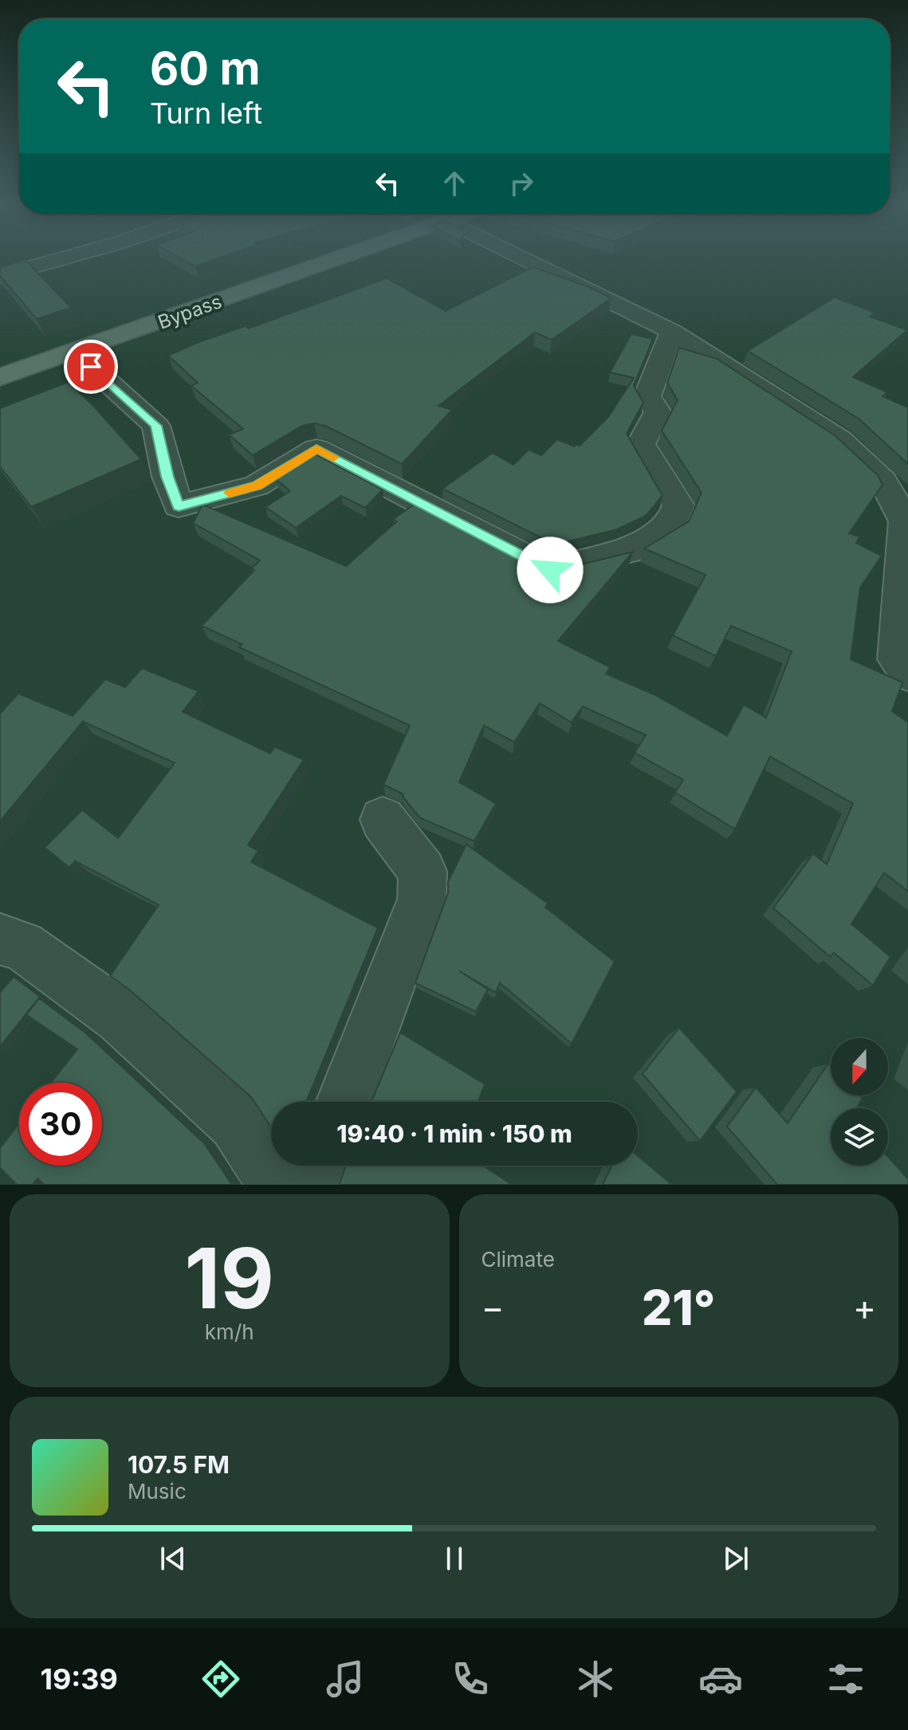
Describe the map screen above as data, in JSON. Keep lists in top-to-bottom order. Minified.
{"streets":{"main road":["Bypass"]},"north":"bottom","page":{"turn":["60 m","Turn left"],"limit":"30","trip":"19:40 · 1 min · 150 m","tile":[["19","km/h"],"Climate"],"heat":["−","21°","+"],"song":["107.5 FM","Music"],"tabs":"19:39"}}
